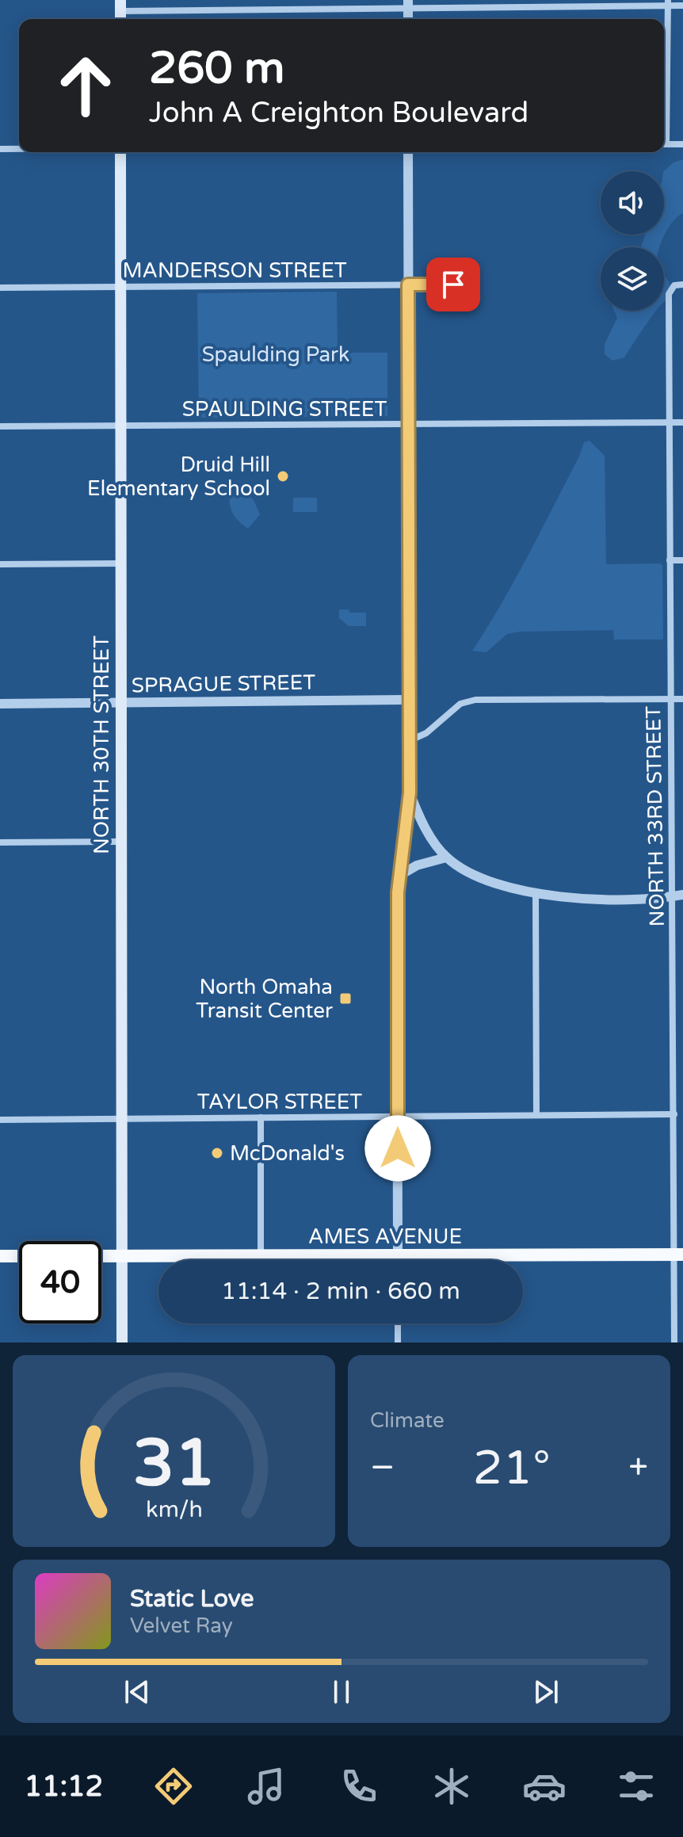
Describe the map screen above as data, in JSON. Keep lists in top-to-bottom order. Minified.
{"streets":{"main road":["NORTH 30TH STREET","AMES AVENUE"],"street":["MANDERSON STREET","SPAULDING STREET","SPRAGUE STREET","NORTH 33RD STREET","TAYLOR STREET"]},"crossings":[["MANDERSON STREET","NORTH 30TH STREET"],["SPAULDING STREET","NORTH 30TH STREET"],["SPAULDING STREET","NORTH 33RD STREET"],["SPRAGUE STREET","NORTH 30TH STREET"],["NORTH 30TH STREET","TAYLOR STREET"],["NORTH 30TH STREET","AMES AVENUE"],["NORTH 33RD STREET","TAYLOR STREET"],["NORTH 33RD STREET","AMES AVENUE"]],"parks":["Spaulding Park"],"places":{"other":["Druid Hill Elementary School","McDonald's"],"transit":["North Omaha Transit Center"]},"page":{"turn":["260 m","John A Creighton Boulevard"],"limit":"40","trip":"11:14 · 2 min · 660 m","tile":"Climate","heat":["−","21°","+"],"song":["Static Love","Velvet Ray"],"tabs":"11:12","gauge":["31","km/h"]}}
